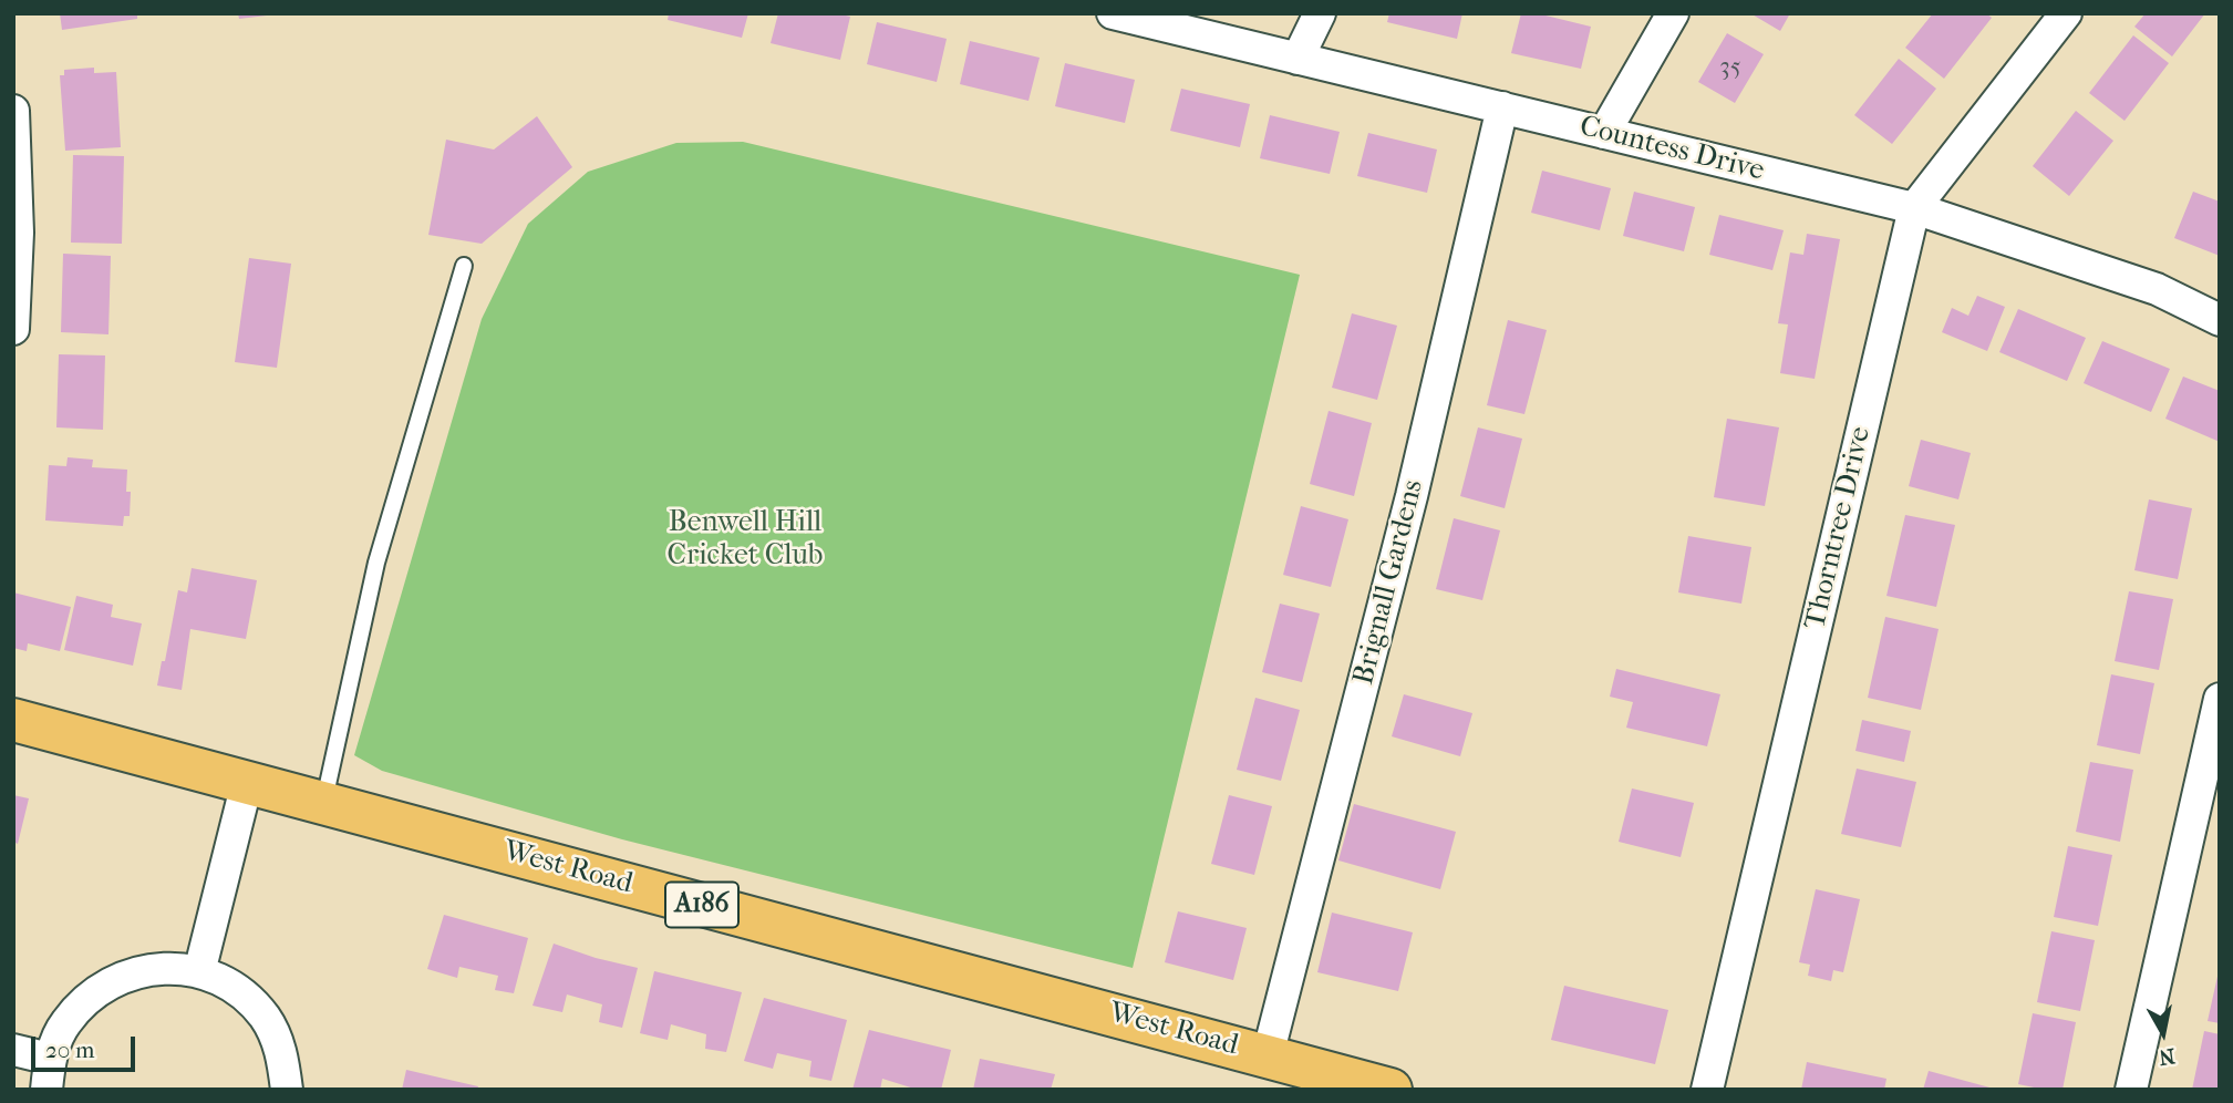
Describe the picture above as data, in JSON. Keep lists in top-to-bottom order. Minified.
{"streets":{"main road":["West Road","A186"],"street":["Countess Drive","Thorntree Drive","Brignall Gardens"]},"crossings":[["Countess Drive","Thorntree Drive"],["Countess Drive","Brignall Gardens"],["Brignall Gardens","West Road"]],"parks":["Benwell Hill Cricket Club"],"house_numbers":["35"],"scale_bar":"20 m","north":"bottom"}
